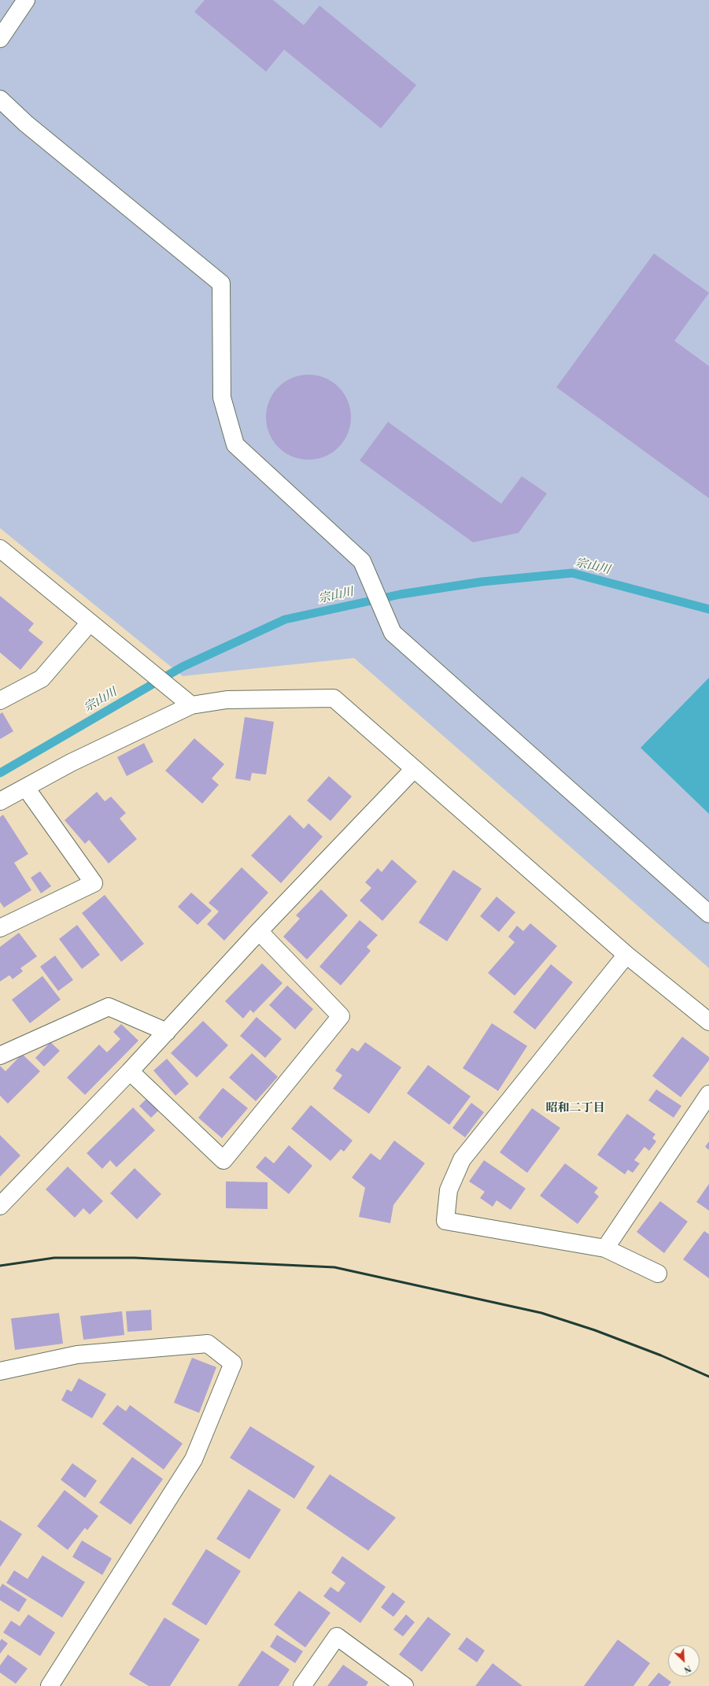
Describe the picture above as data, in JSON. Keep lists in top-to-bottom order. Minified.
{"districts":["昭和二丁目"],"water":["宗山川"],"north":"bottom right"}
